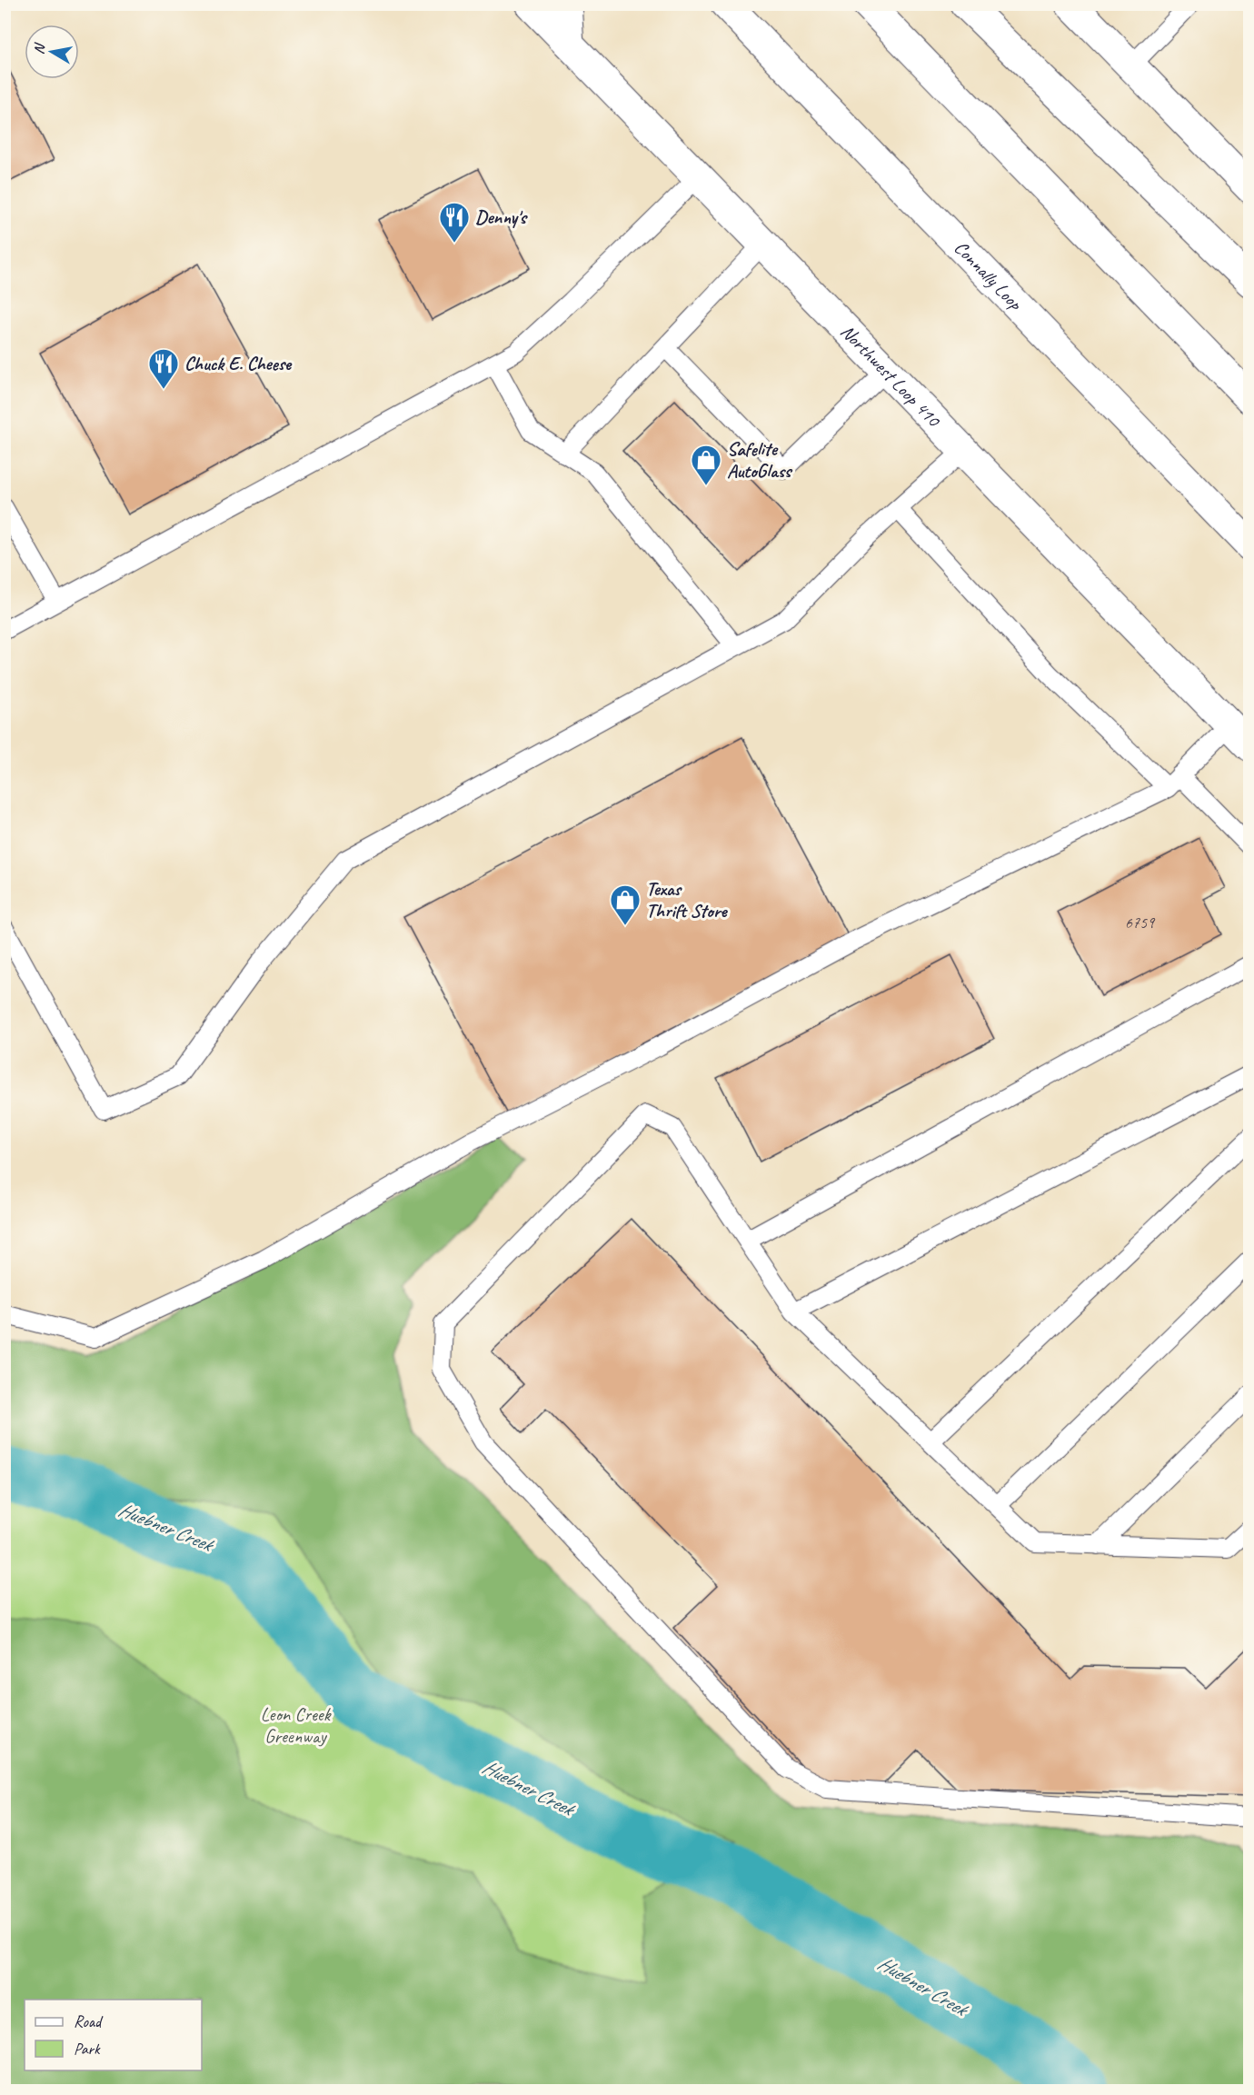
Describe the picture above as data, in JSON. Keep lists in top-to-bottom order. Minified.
{"streets":{"main road":["Connally Loop","Northwest Loop 410"]},"water":["Huebner Creek"],"parks":["Leon Creek Greenway"],"places":{"restaurant":["Denny's","Chuck E. Cheese"],"shop":["Safelite AutoGlass","Texas Thrift Store"]},"house_numbers":["6759"],"legend":["Road","Park"],"north":"left"}
